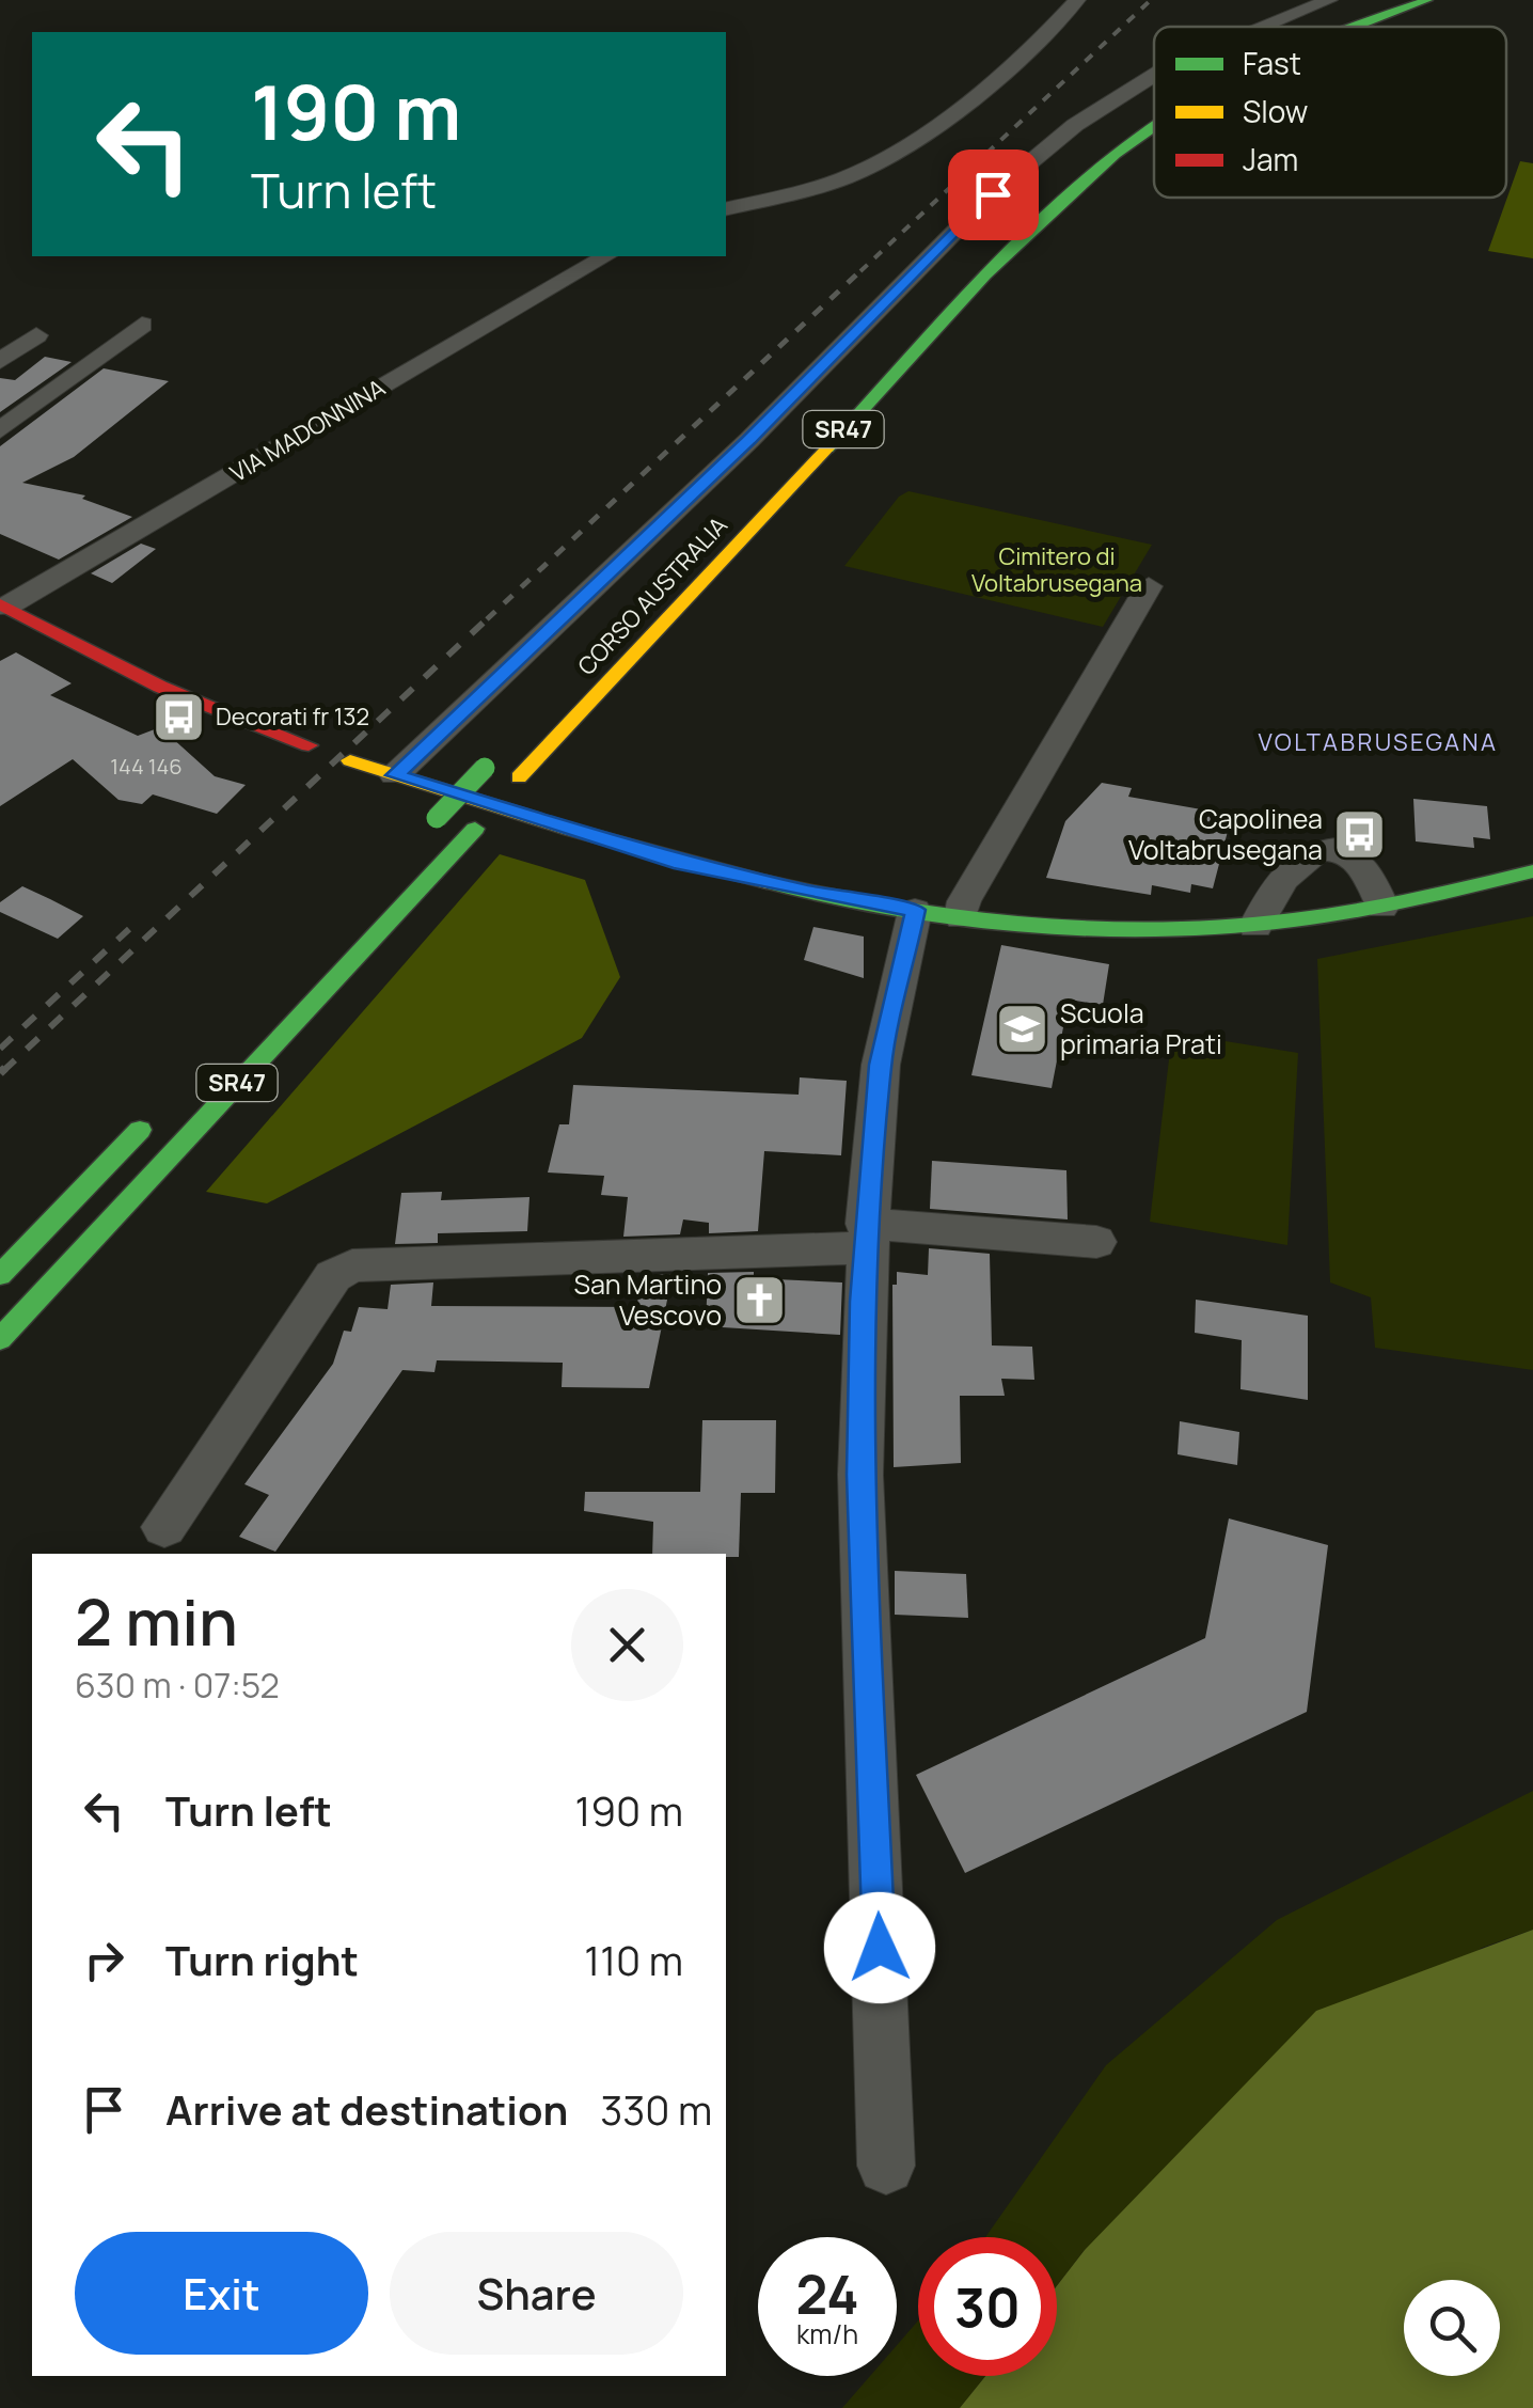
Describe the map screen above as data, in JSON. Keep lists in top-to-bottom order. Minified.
{"streets":{"main road":["SR47","CORSO AUSTRALIA"],"street":["VIA MADONNINA"]},"districts":["VOLTABRUSEGANA"],"parks":["Cimitero di Voltabrusegana"],"places":{"bus stop":["Decorati fr 132","Capolinea Voltabrusegana"],"school or university":["Scuola primaria Prati"],"church":["San Martino Vescovo"]},"house_numbers":["144 146"],"legend":["Fast","Slow","Jam"],"page":{"turn":["190 m","Turn left"],"heading":["2 min","630 m · 07:52"],"list":[{"name":"Turn left","value":"190 m"},{"name":"Turn right","value":"110 m"},{"name":"Arrive at destination","value":"330 m"}],"buttons":["Exit","Share"],"speed":"24 km/h","limit":"30"}}
